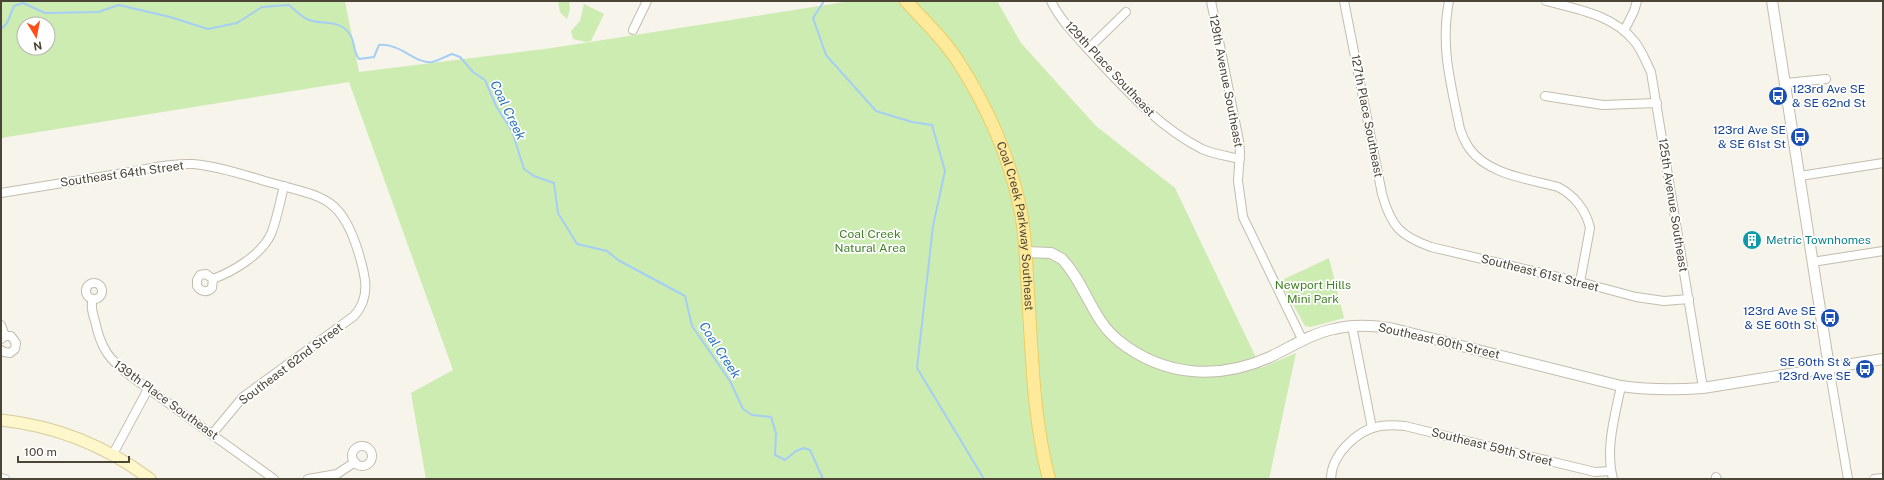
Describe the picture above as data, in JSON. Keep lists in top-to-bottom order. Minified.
{"streets":{"main road":["Coal Creek Parkway Southeast"],"street":["129th Place Southeast","129th Avenue Southeast","127th Place Southeast","Southeast 64th Street","125th Avenue Southeast","Southeast 61st Street","Southeast 60th Street","Southeast 62nd Street","139th Place Southeast","Southeast 59th Street"]},"crossings":[["129th Place Southeast","129th Avenue Southeast"],["129th Avenue Southeast","Southeast 60th Street"],["127th Place Southeast","Southeast 61st Street"],["Southeast 64th Street","Southeast 62nd Street"],["125th Avenue Southeast","Southeast 61st Street"],["125th Avenue Southeast","Southeast 60th Street"],["Coal Creek Parkway Southeast","Southeast 60th Street"],["Southeast 62nd Street","139th Place Southeast"]],"water":["Coal Creek"],"parks":["Coal Creek Natural Area","Newport Hills Mini Park"],"places":{"bus stop":["123rd Ave SE & SE 62nd St","123rd Ave SE & SE 61st St","123rd Ave SE & SE 60th St","SE 60th St & 123rd Ave SE"],"building":["Metric Townhomes"]},"scale_bar":"100 m","north":"bottom"}
